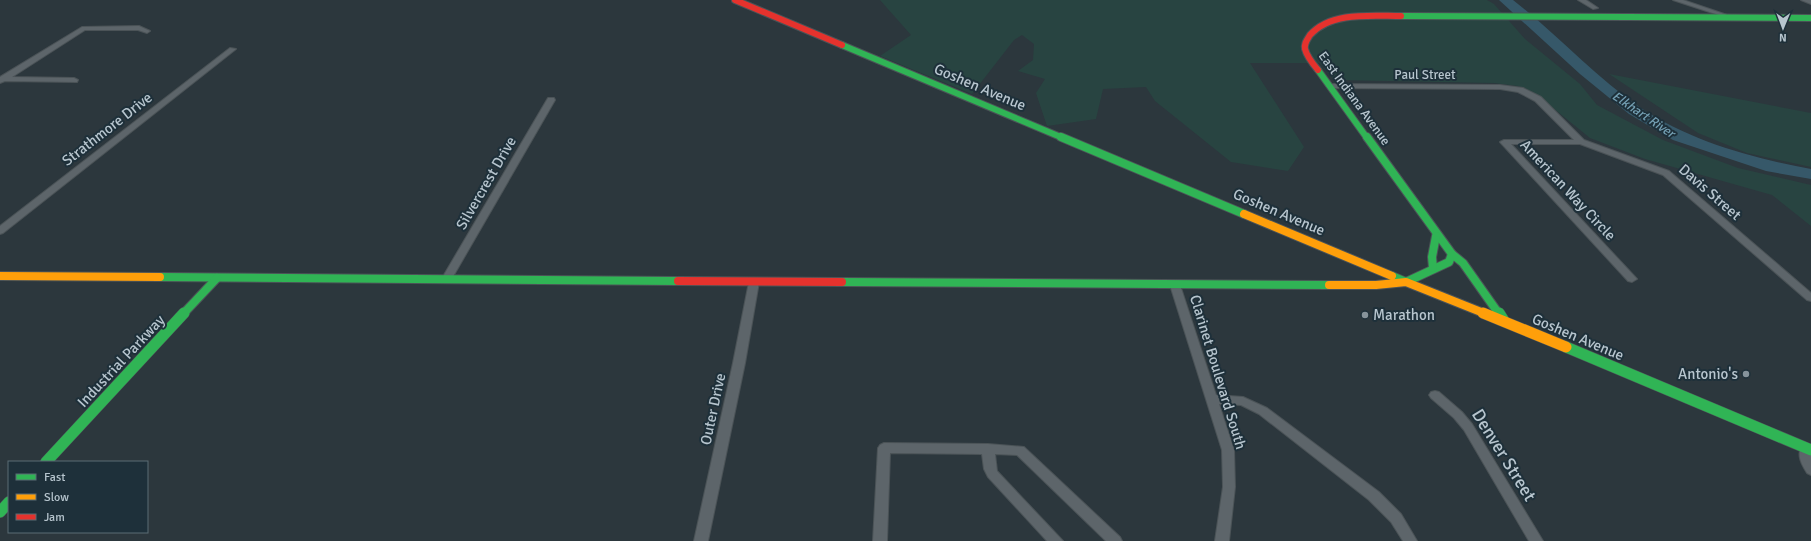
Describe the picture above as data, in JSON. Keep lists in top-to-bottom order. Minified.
{"streets":{"street":["Paul Street","Goshen Avenue","East Indiana Avenue","Strathmore Drive","Silvercrest Drive","American Way Circle","Davis Street","Industrial Parkway","Clarinet Boulevard South","Outer Drive","Denver Street"]},"crossings":[["Paul Street","East Indiana Avenue"],["Paul Street","Davis Street"],["Goshen Avenue","East Indiana Avenue"],["American Way Circle","Davis Street"]],"water":["Elkhart River"],"places":["Marathon","Antonio's"],"legend":["Fast","Slow","Jam"],"north":"bottom"}
